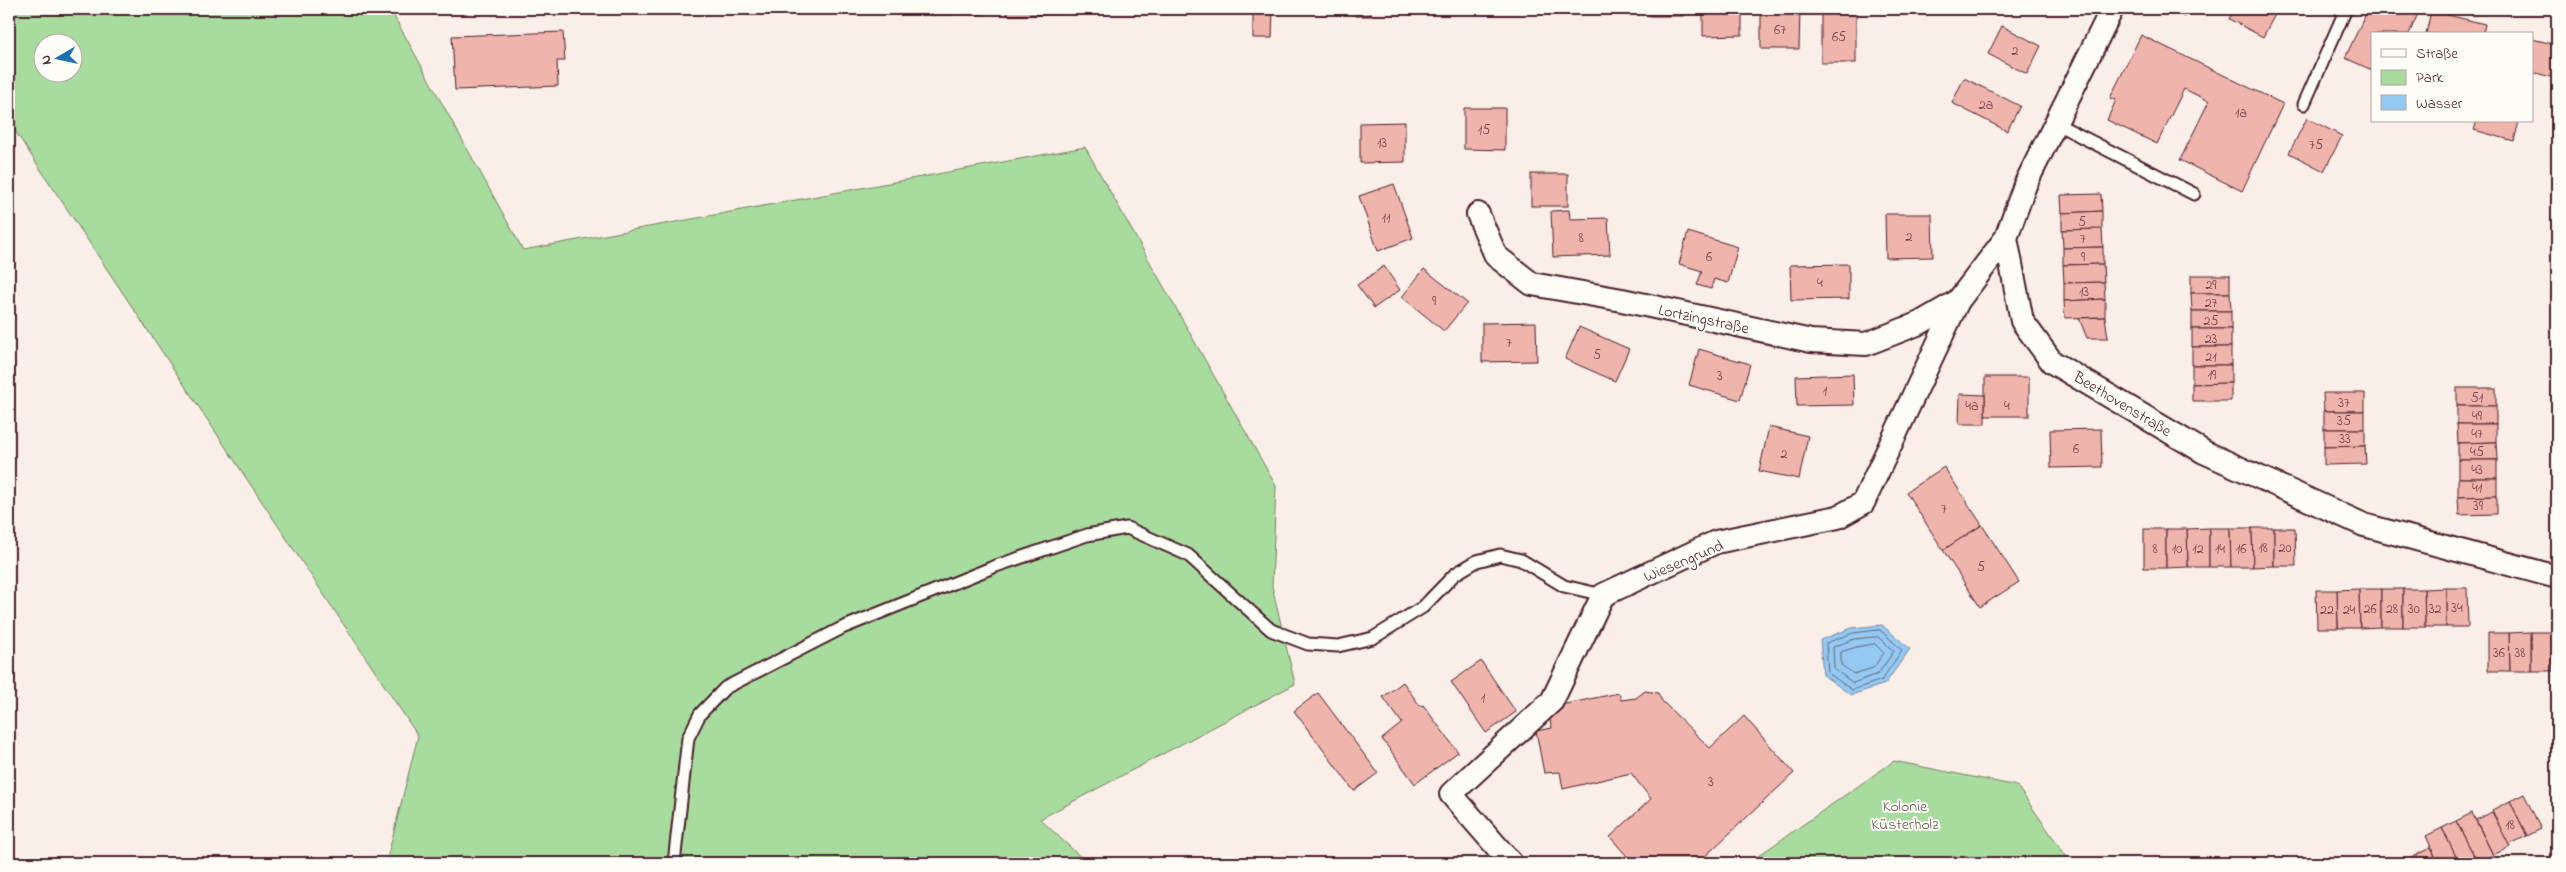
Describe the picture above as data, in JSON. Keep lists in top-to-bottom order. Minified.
{"streets":{"street":["Lortzingstraße","Beethovenstraße","Wiesengrund"]},"crossings":[["Lortzingstraße","Wiesengrund"],["Beethovenstraße","Wiesengrund"]],"parks":["Kolonie Küsterholz"],"house_numbers":["67","65","2","2a","1a","15","13","75","11","5","2","8","7","6","9","4","29","13","9","27","25","23","7","5","21","19","3","1","51","37","4a","4","49","35","47","33","6","45","2","43","41","39","7","18","20","8","10","12","14","16","5","34","26","28","30","32","22","24","36","38","1","3","18"],"legend":["Straße","Park","Wasser"],"north":"left"}
